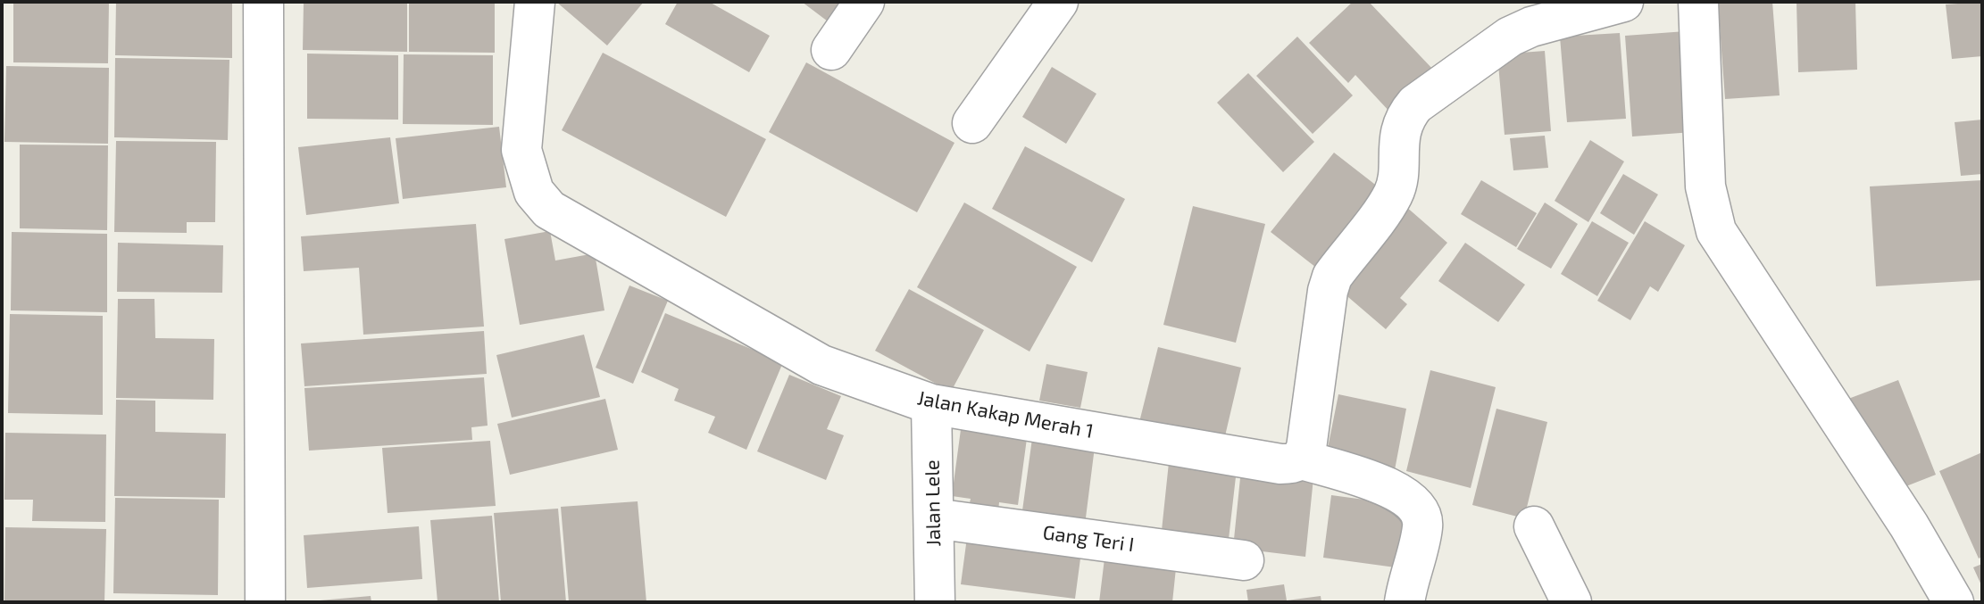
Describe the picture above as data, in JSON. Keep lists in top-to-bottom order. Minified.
{"streets":{"street":["Jalan Kakap Merah 1","Jalan Lele","Gang Teri I"]},"crossings":[["Jalan Kakap Merah 1","Jalan Lele"],["Jalan Lele","Gang Teri I"]]}
